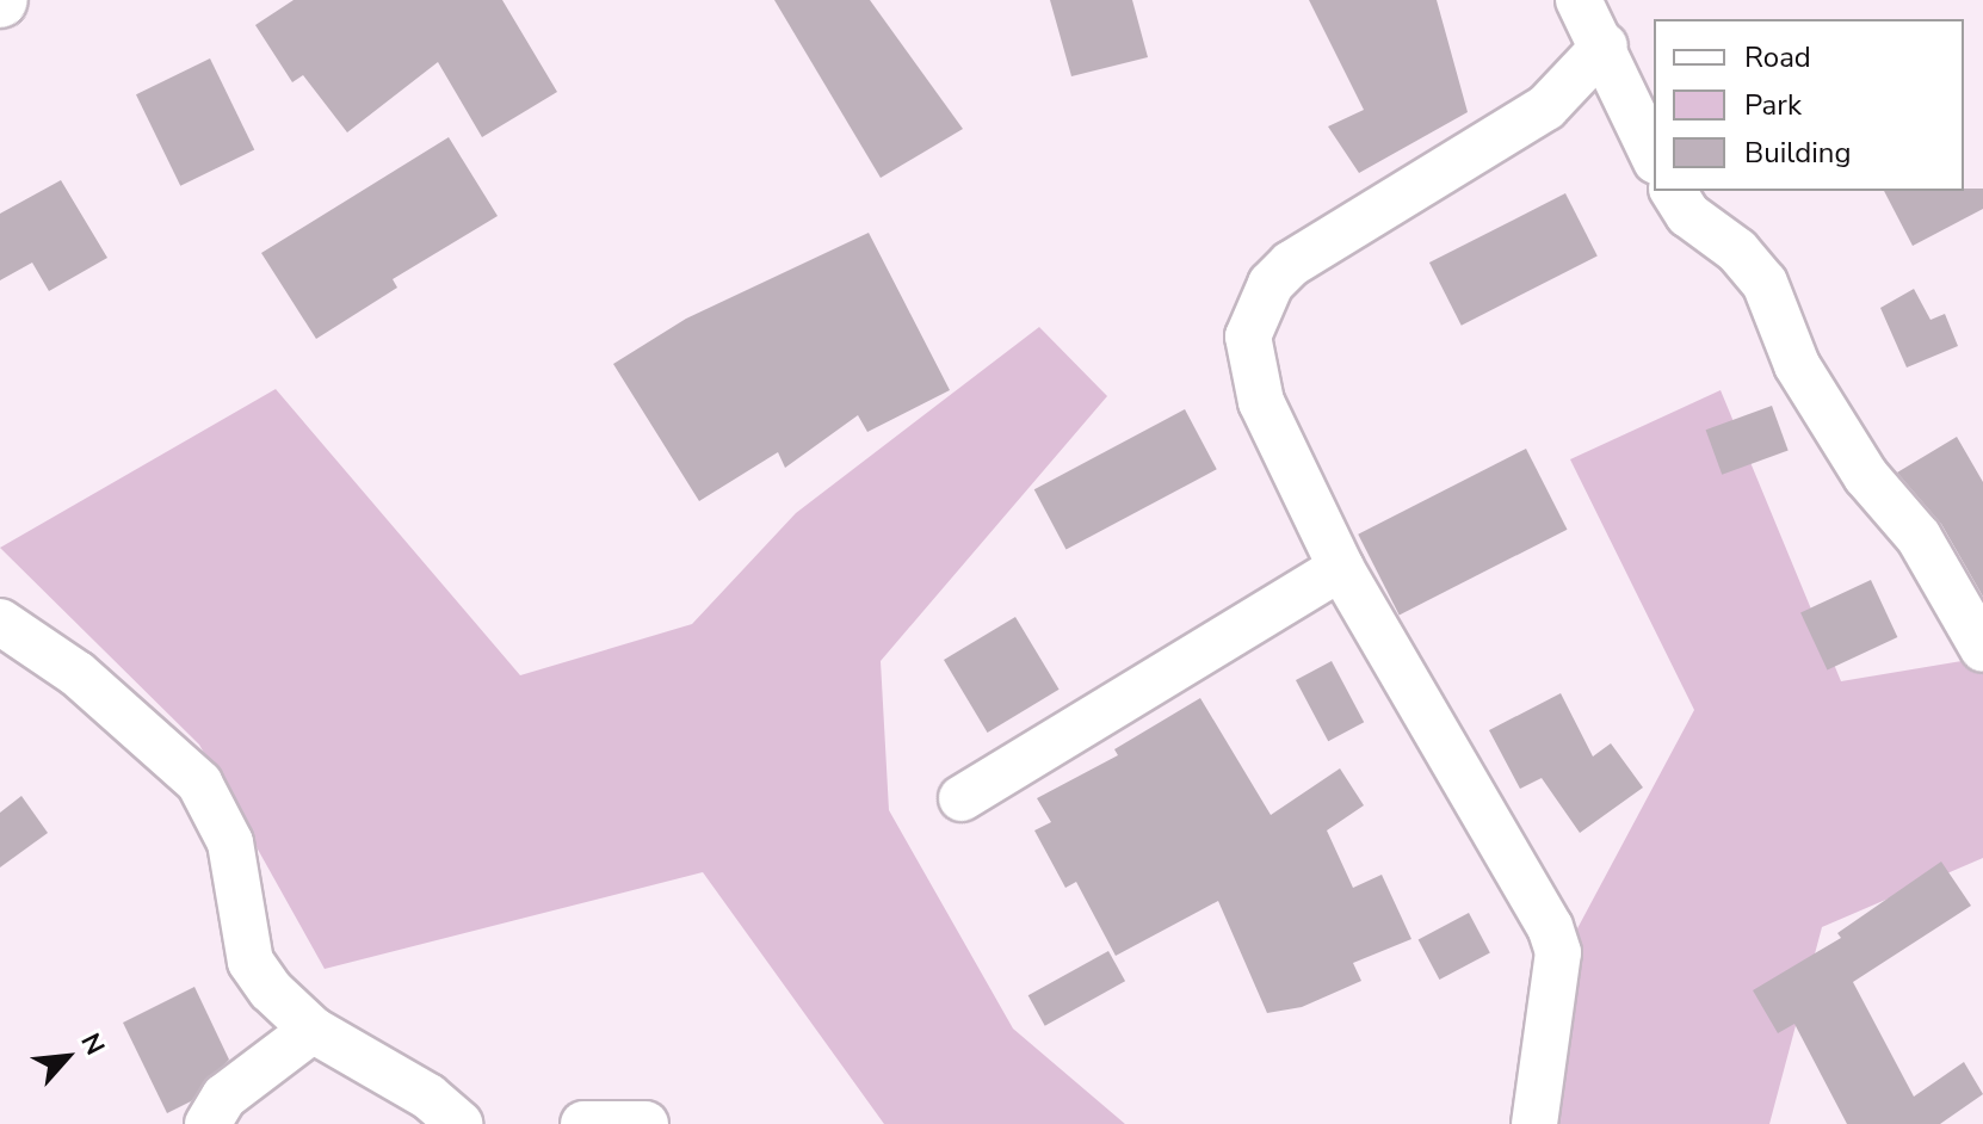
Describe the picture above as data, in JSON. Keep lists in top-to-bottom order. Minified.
{"legend":["Road","Park","Building"],"north":"top right"}
